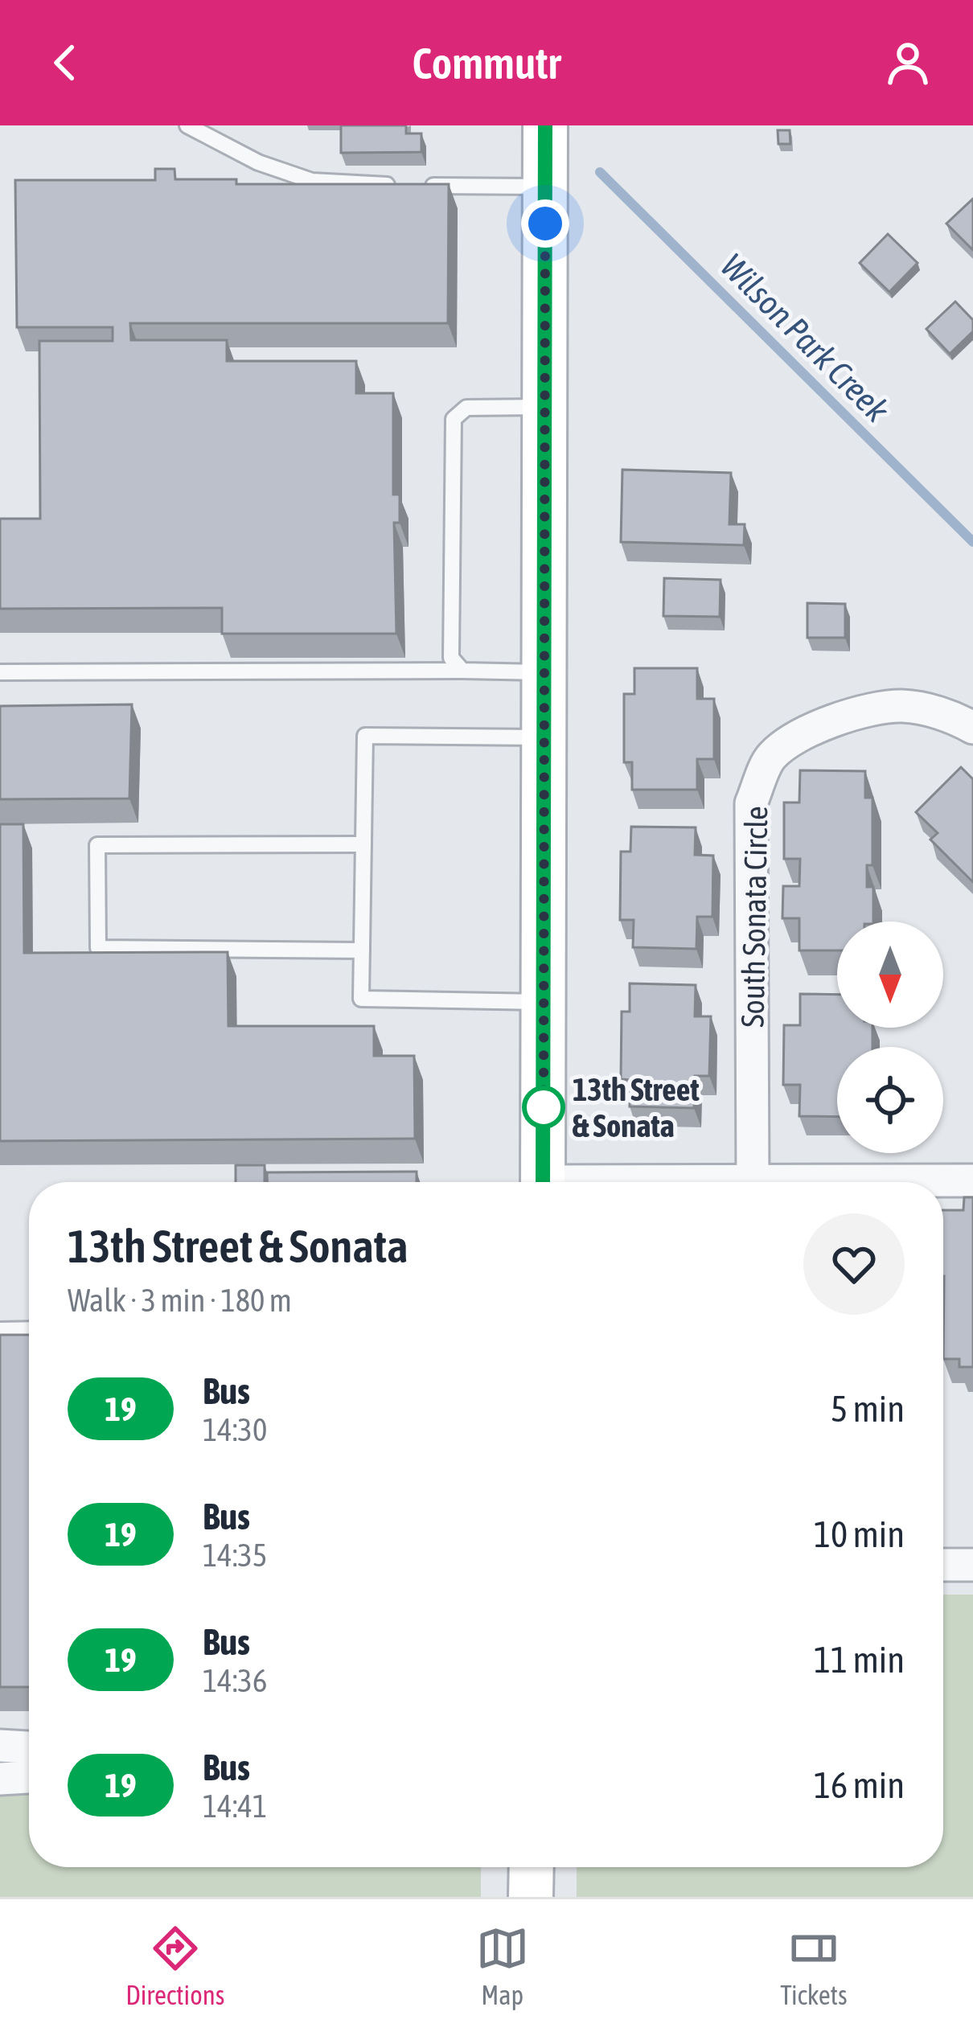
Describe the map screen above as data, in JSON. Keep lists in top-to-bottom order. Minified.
{"streets":{"street":["South Sonata Circle"]},"water":["Wilson Park Creek"],"places":["13th Street & Sonata"],"lines":["bus line 19"],"north":"bottom","page":{"header":"Commutr","heading":["13th Street & Sonata","Walk · 3 min · 180 m"],"list":[{"mark":"19","name":"Bus","note":"14:30","value":"5 min"},{"mark":"19","name":"Bus","note":"14:35","value":"10 min"},{"mark":"19","name":"Bus","note":"14:36","value":"11 min"},{"mark":"19","name":"Bus","note":"14:41","value":"16 min"}],"tabs":["Directions","Map","Tickets"]}}
